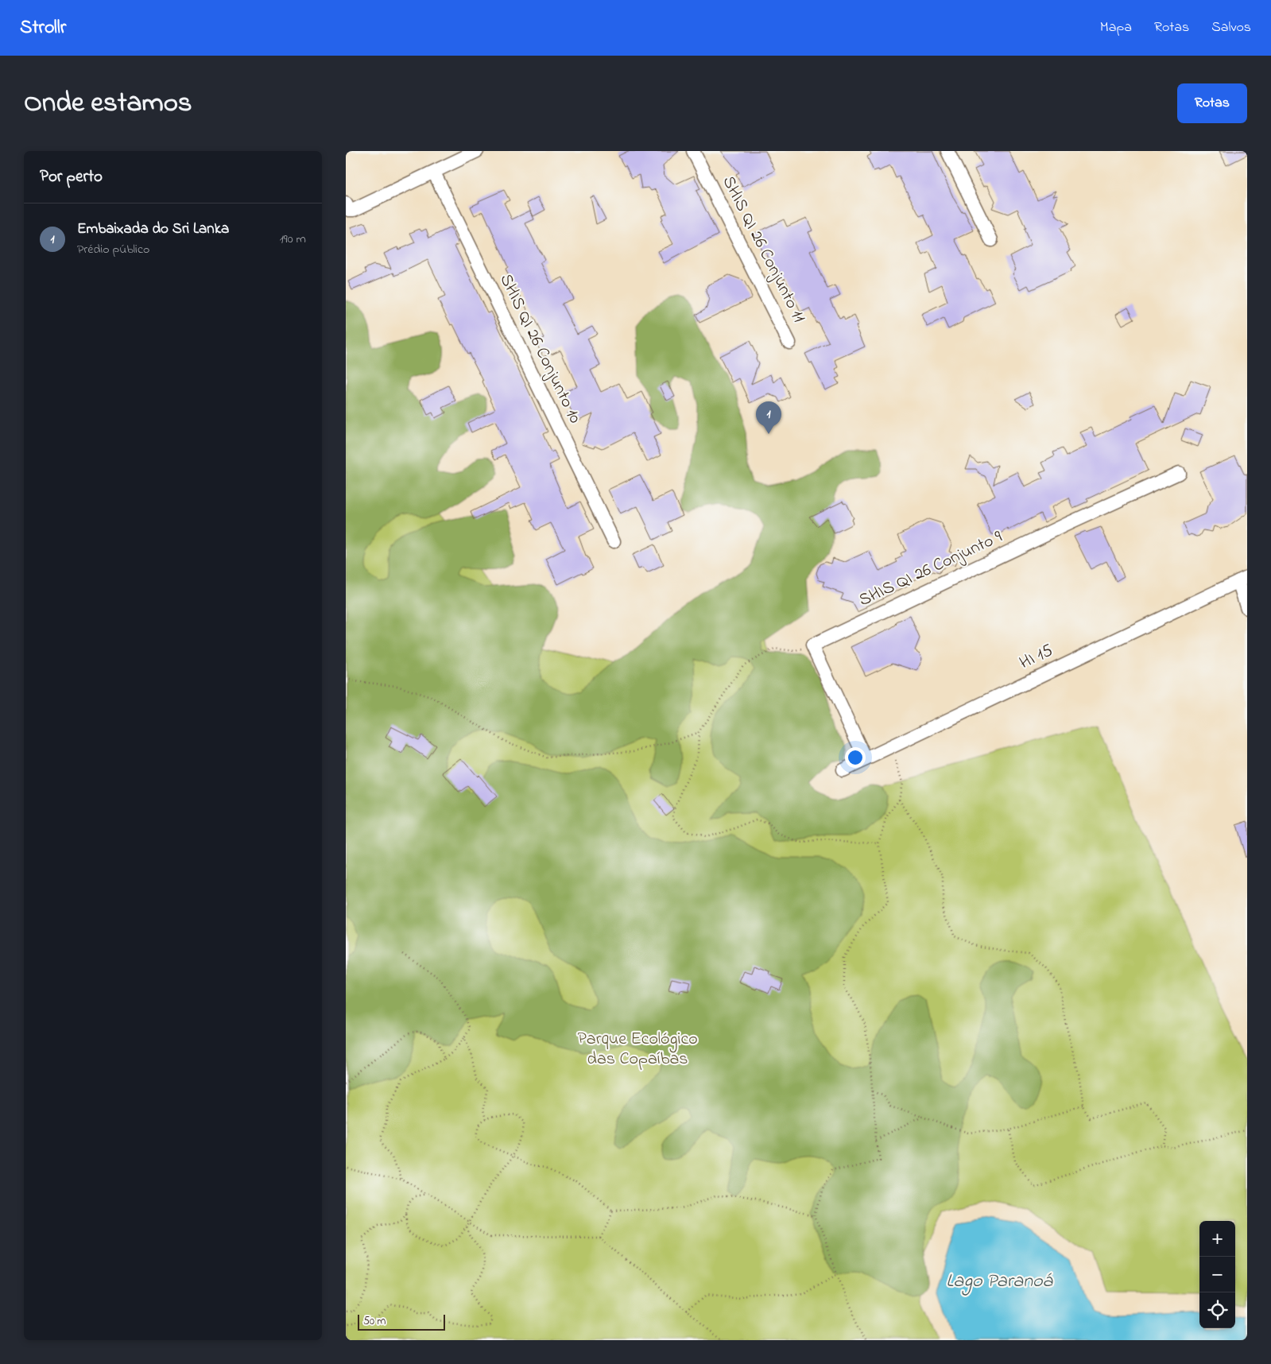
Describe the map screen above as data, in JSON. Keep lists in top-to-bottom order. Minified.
{"streets":{"street":["SHIS QI 26 Conjunto 11","SHIS QI 26 Conjunto 10","SHIS QI 26 Conjunto 9","HI 15"]},"water":["Lago Paranoá"],"parks":["Parque Ecológico das Copaíbas"],"scale_bar":"50 m","page":{"header":"Strollr","nav":["Mapa","Rotas","Salvos"],"title":"Onde estamos","buttons":"Rotas","heading":"Por perto","list":[{"mark":"1","name":"Embaixada do Sri Lanka","note":"Prédio público","value":"190 m"}],"pins":"1","map_buttons":["+","−"],"scale":"50 m"}}
